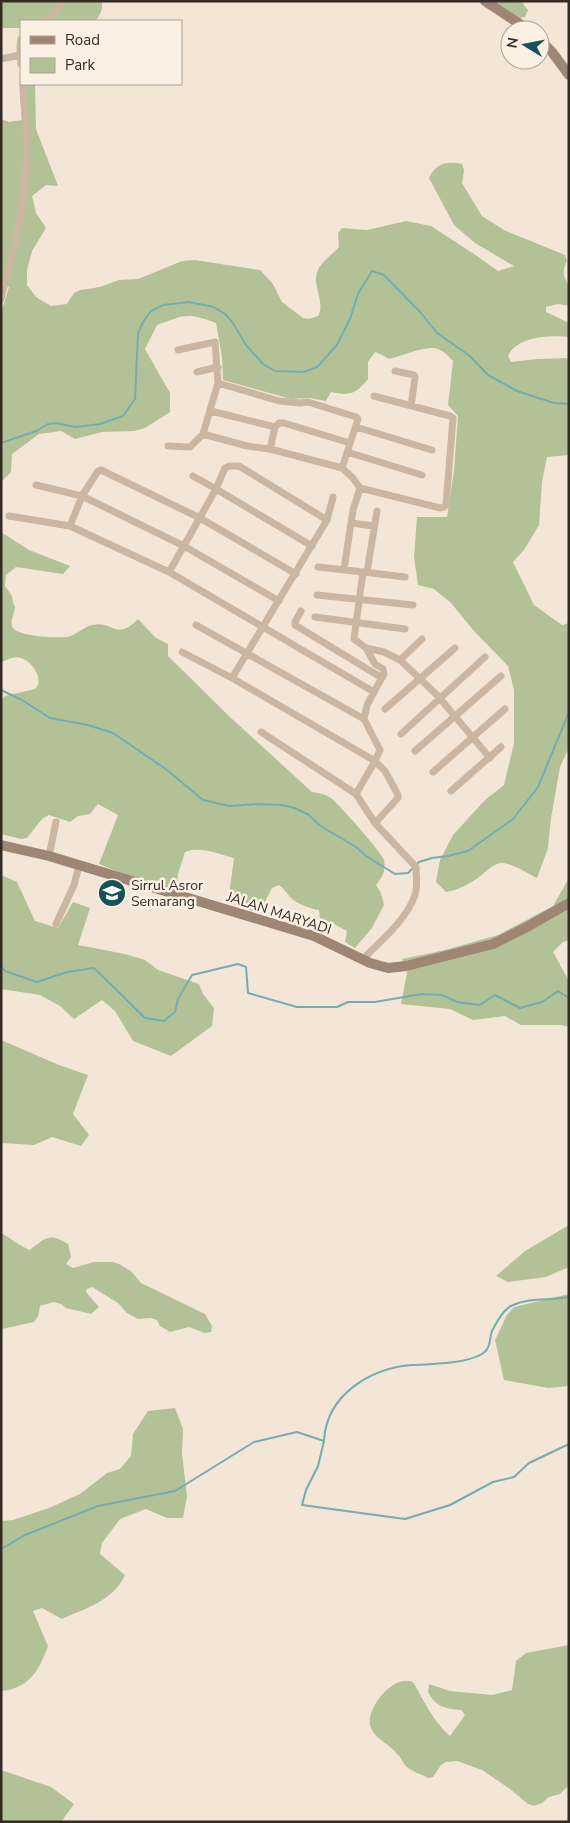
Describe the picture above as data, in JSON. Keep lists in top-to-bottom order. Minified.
{"streets":{"street":["JALAN MARYADI"]},"places":{"school or university":["Sirrul Asror Semarang"]},"legend":["Road","Park"],"north":"left"}
